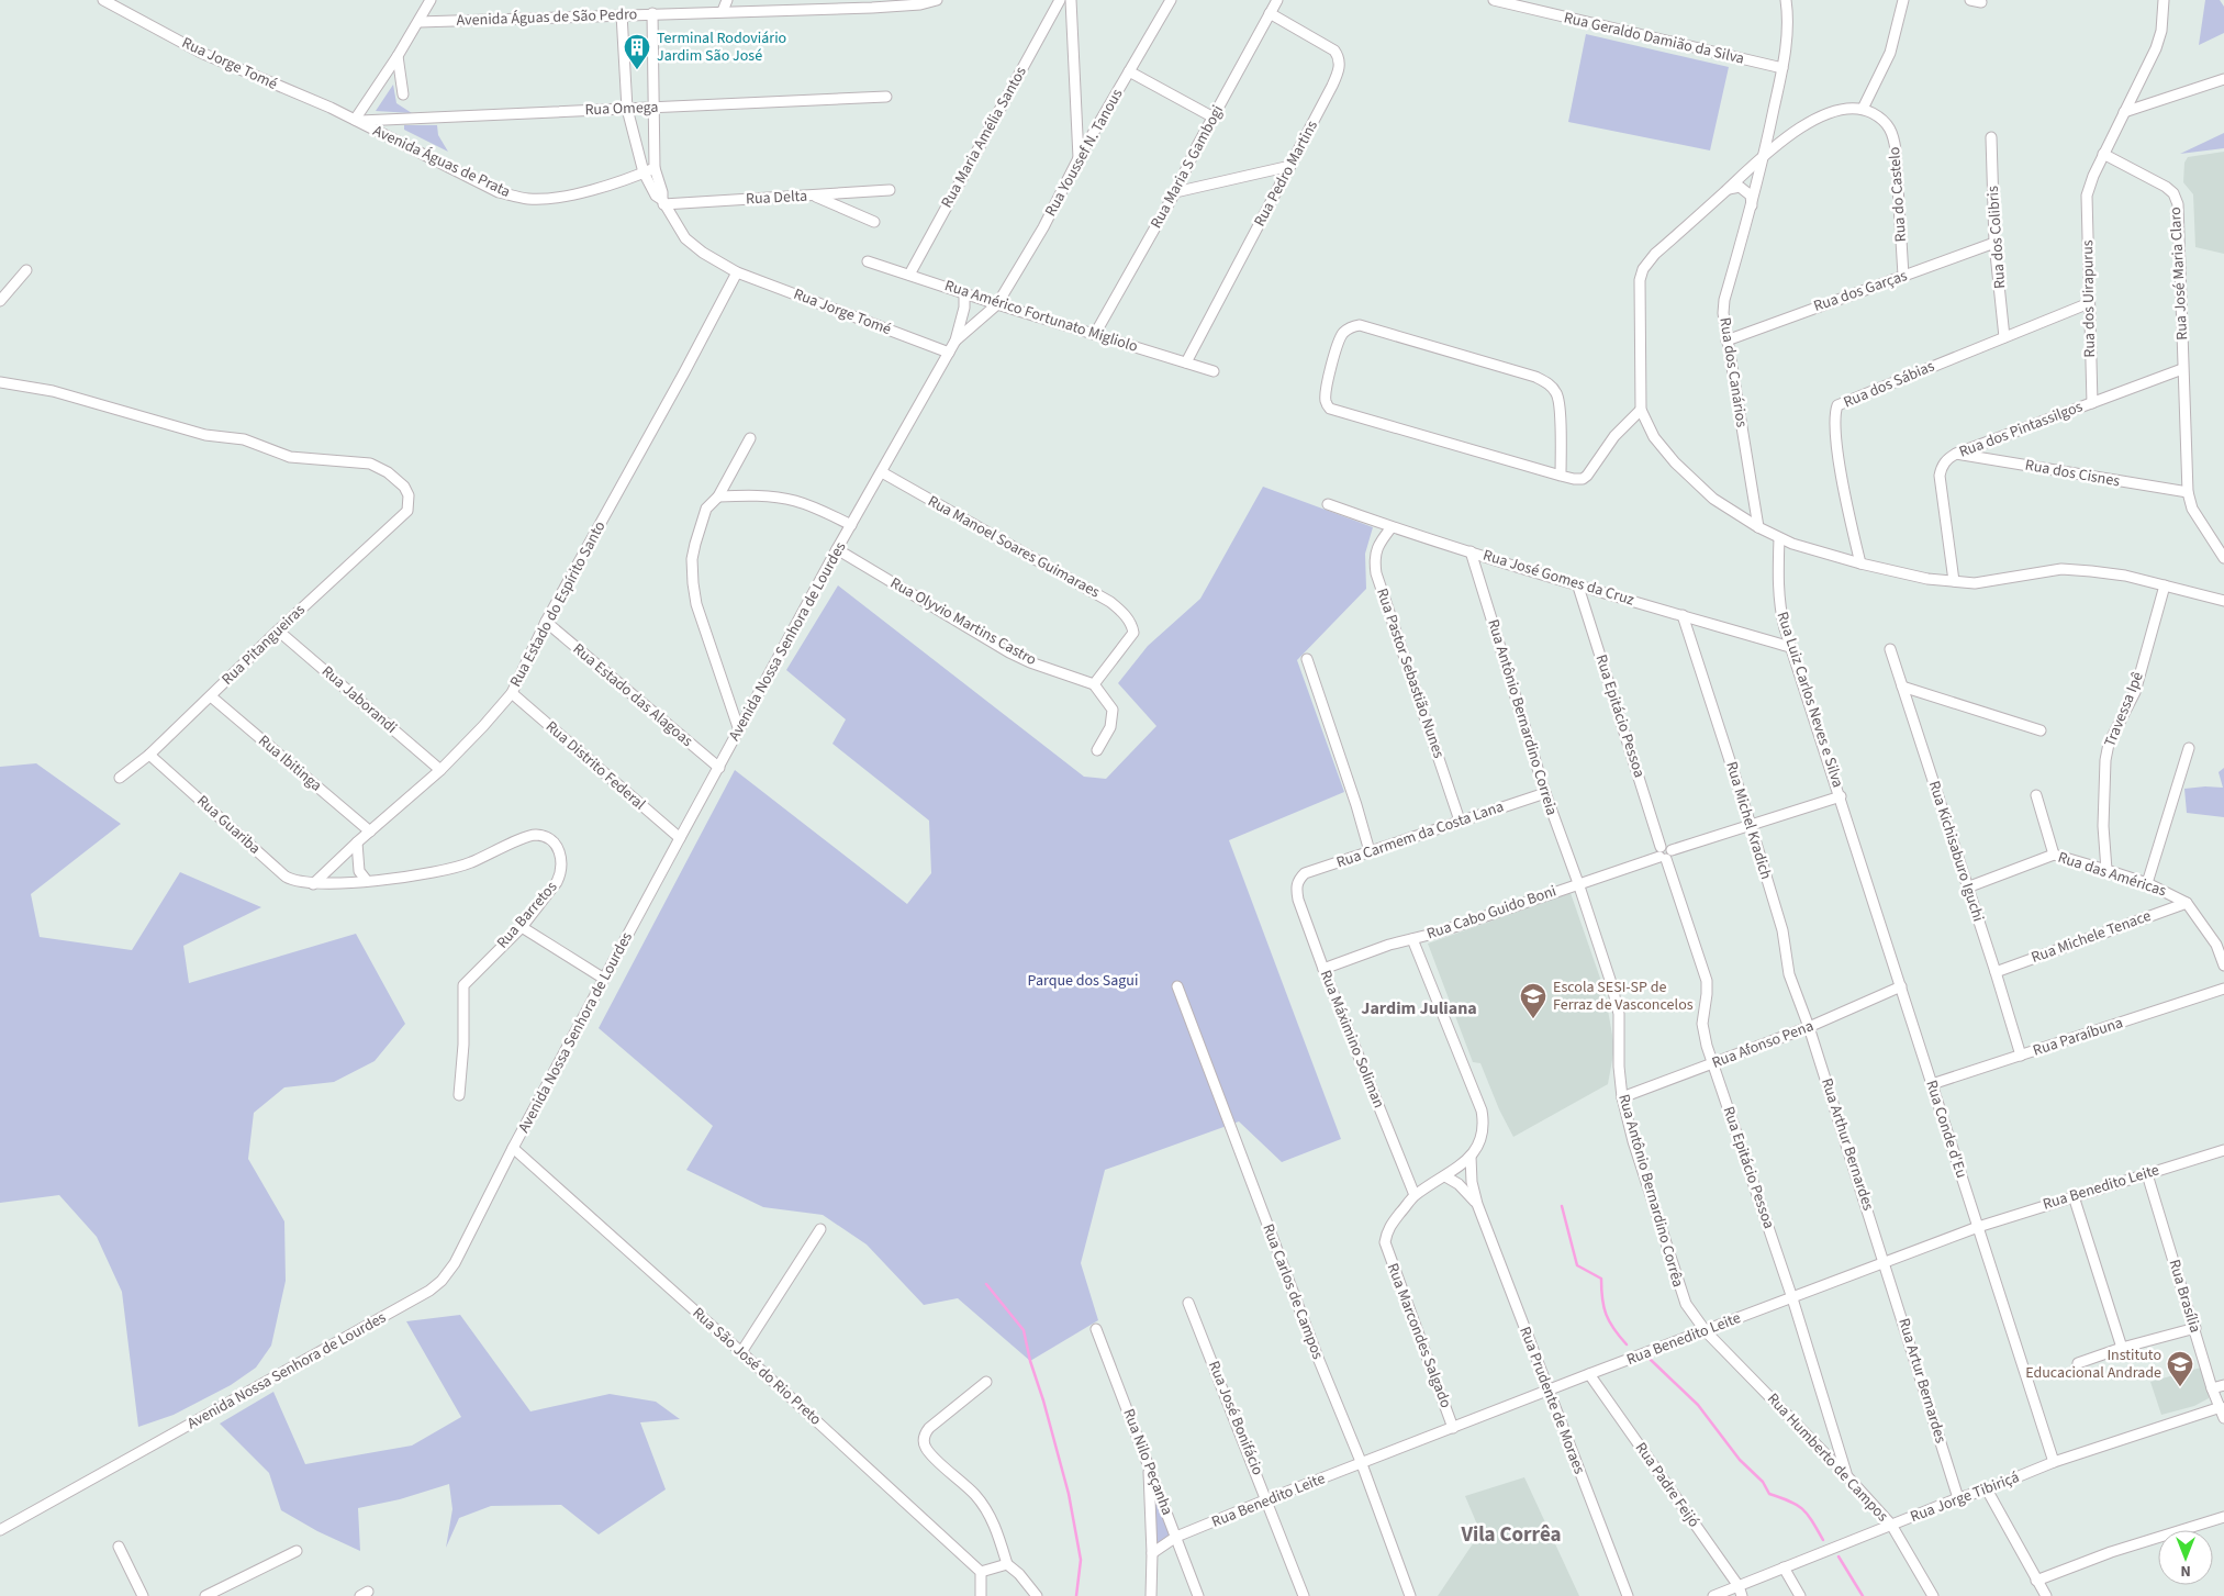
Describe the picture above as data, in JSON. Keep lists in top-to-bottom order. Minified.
{"streets":{"street":["Avenida Águas de São Pedro","Rua Geraldo Damião da Silva","Rua Jorge Tomé","Rua Omega","Rua Maria Amélia Santos","Rua Youssef N. Tanous","Avenida Águas de Prata","Rua Maria S Gambogi","Rua Pedro Martins","Rua do Castelo","Rua Delta","Rua dos Colibris","Rua José Maria Claro","Rua dos Garças","Rua dos Uirapurus","Rua Américo Fortunato Migliolo","Rua dos Canários","Rua dos Sábias","Rua dos Pintassilgos","Rua dos Cisnes","Rua Manoel Soares Guimaraes","Rua José Gomes da Cruz","Rua Estado do Espírito Santo","Rua Olyvio Martins Castro","Avenida Nossa Senhora de Lourdes","Rua Pitangueiras","Rua Pastor Sebastião Nunes","Rua Estado das Alagoas","Rua Jaborandi","Rua Luiz Carlos Neves e Silva","Travessa Ipê","Rua Epitácio Pessoa","Rua Antônio Bernardino Correia","Rua Ibitinga","Rua Distrito Federal","Rua Michel Kradich","Rua Guariba","Rua Carmem da Costa Lana","Rua Kichisaburo Iguchi","Rua das Américas","Rua Cabo Guido Boni","Rua Barretos","Rua Michele Tenace","Rua Paraíbuna","Rua Máximino Soliman","Rua Afonso Pena","Rua Conde d'Eu","Rua Arthur Bernardes","Rua Benedito Leite","Rua Antônio Bernardino Corrêa","Rua Carlos de Campos","Rua Brasília","Rua Marcondes Salgado","Rua São José do Rio Preto","Rua Artur Bernardes","Rua Prudente de Moraes","Rua José Bonifácio","Rua Humberto de Campos","Rua Nilo Peçanha","Rua Padre Feijó","Rua Jorge Tibiriçá"]},"crossings":[["Rua Geraldo Damião da Silva","Rua dos Canários"],["Rua Jorge Tomé","Rua Omega"],["Rua Jorge Tomé","Avenida Águas de Prata"],["Rua Jorge Tomé","Rua Estado do Espírito Santo"],["Rua Jorge Tomé","Avenida Nossa Senhora de Lourdes"],["Rua Omega","Avenida Águas de Prata"],["Rua Maria Amélia Santos","Rua Américo Fortunato Migliolo"],["Rua Youssef N. Tanous","Rua Américo Fortunato Migliolo"],["Rua Youssef N. Tanous","Avenida Nossa Senhora de Lourdes"],["Rua Maria S Gambogi","Rua Pedro Martins"],["Rua Maria S Gambogi","Rua Américo Fortunato Migliolo"],["Rua Pedro Martins","Rua Américo Fortunato Migliolo"],["Rua do Castelo","Rua dos Garças"],["Rua dos Colibris","Rua dos Garças"],["Rua dos Colibris","Rua dos Sábias"],["Rua José Maria Claro","Rua dos Uirapurus"],["Rua José Maria Claro","Rua dos Pintassilgos"],["Rua José Maria Claro","Rua dos Cisnes"],["Rua dos Garças","Rua dos Canários"],["Rua dos Uirapurus","Rua dos Sábias"],["Rua dos Uirapurus","Rua dos Pintassilgos"],["Rua dos Pintassilgos","Rua dos Cisnes"],["Rua Manoel Soares Guimaraes","Rua Olyvio Martins Castro"],["Rua Manoel Soares Guimaraes","Avenida Nossa Senhora de Lourdes"],["Rua José Gomes da Cruz","Rua Pastor Sebastião Nunes"],["Rua José Gomes da Cruz","Rua Luiz Carlos Neves e Silva"],["Rua José Gomes da Cruz","Rua Epitácio Pessoa"],["Rua José Gomes da Cruz","Rua Antônio Bernardino Correia"],["Rua José Gomes da Cruz","Rua Michel Kradich"],["Rua Estado do Espírito Santo","Rua Estado das Alagoas"],["Rua Estado do Espírito Santo","Rua Jaborandi"],["Rua Estado do Espírito Santo","Rua Ibitinga"],["Rua Estado do Espírito Santo","Rua Distrito Federal"],["Rua Estado do Espírito Santo","Rua Guariba"],["Rua Estado do Espírito Santo","Rua Barretos"],["Rua Olyvio Martins Castro","Avenida Nossa Senhora de Lourdes"],["Avenida Nossa Senhora de Lourdes","Rua Estado das Alagoas"],["Avenida Nossa Senhora de Lourdes","Rua Distrito Federal"],["Avenida Nossa Senhora de Lourdes","Rua São José do Rio Preto"],["Rua Pitangueiras","Rua Jaborandi"],["Rua Pitangueiras","Rua Ibitinga"],["Rua Pitangueiras","Rua Guariba"],["Rua Pastor Sebastião Nunes","Rua Carmem da Costa Lana"],["Rua Luiz Carlos Neves e Silva","Rua Cabo Guido Boni"],["Rua Luiz Carlos Neves e Silva","Rua Conde d'Eu"],["Travessa Ipê","Rua das Américas"],["Rua Epitácio Pessoa","Rua Cabo Guido Boni"],["Rua Epitácio Pessoa","Rua Afonso Pena"],["Rua Epitácio Pessoa","Rua Benedito Leite"],["Rua Epitácio Pessoa","Rua Humberto de Campos"],["Rua Antônio Bernardino Correia","Rua Carmem da Costa Lana"],["Rua Antônio Bernardino Correia","Rua Cabo Guido Boni"],["Rua Antônio Bernardino Correia","Rua Antônio Bernardino Corrêa"],["Rua Michel Kradich","Rua Cabo Guido Boni"],["Rua Michel Kradich","Rua Afonso Pena"],["Rua Michel Kradich","Rua Arthur Bernardes"],["Rua Guariba","Rua Barretos"],["Rua Carmem da Costa Lana","Rua Máximino Soliman"],["Rua Kichisaburo Iguchi","Rua das Américas"],["Rua Kichisaburo Iguchi","Rua Michele Tenace"],["Rua Kichisaburo Iguchi","Rua Paraíbuna"],["Rua das Américas","Rua Michele Tenace"],["Rua Cabo Guido Boni","Rua Máximino Soliman"],["Rua Cabo Guido Boni","Rua Conde d'Eu"],["Rua Cabo Guido Boni","Rua Antônio Bernardino Corrêa"],["Rua Paraíbuna","Rua Conde d'Eu"],["Rua Máximino Soliman","Rua Marcondes Salgado"],["Rua Afonso Pena","Rua Conde d'Eu"],["Rua Afonso Pena","Rua Arthur Bernardes"],["Rua Afonso Pena","Rua Antônio Bernardino Corrêa"],["Rua Conde d'Eu","Rua Benedito Leite"],["Rua Conde d'Eu","Rua Jorge Tibiriçá"],["Rua Arthur Bernardes","Rua Benedito Leite"],["Rua Arthur Bernardes","Rua Artur Bernardes"],["Rua Benedito Leite","Rua Antônio Bernardino Corrêa"],["Rua Benedito Leite","Rua Carlos de Campos"],["Rua Benedito Leite","Rua Brasília"],["Rua Benedito Leite","Rua Marcondes Salgado"],["Rua Benedito Leite","Rua Artur Bernardes"],["Rua Benedito Leite","Rua Prudente de Moraes"],["Rua Benedito Leite","Rua José Bonifácio"],["Rua Benedito Leite","Rua Humberto de Campos"],["Rua Benedito Leite","Rua Nilo Peçanha"],["Rua Benedito Leite","Rua Padre Feijó"],["Rua Antônio Bernardino Corrêa","Rua Humberto de Campos"],["Rua Brasília","Rua Jorge Tibiriçá"],["Rua Artur Bernardes","Rua Jorge Tibiriçá"],["Rua Humberto de Campos","Rua Jorge Tibiriçá"],["Rua Padre Feijó","Rua Jorge Tibiriçá"]],"districts":["Jardim Juliana","Vila Corrêa"],"parks":["Parque dos Sagui"],"places":{"building":["Terminal Rodoviário Jardim São José"],"school or university":["Escola SESI-SP de Ferraz de Vasconcelos","Instituto Educacional Andrade"]},"north":"bottom"}
